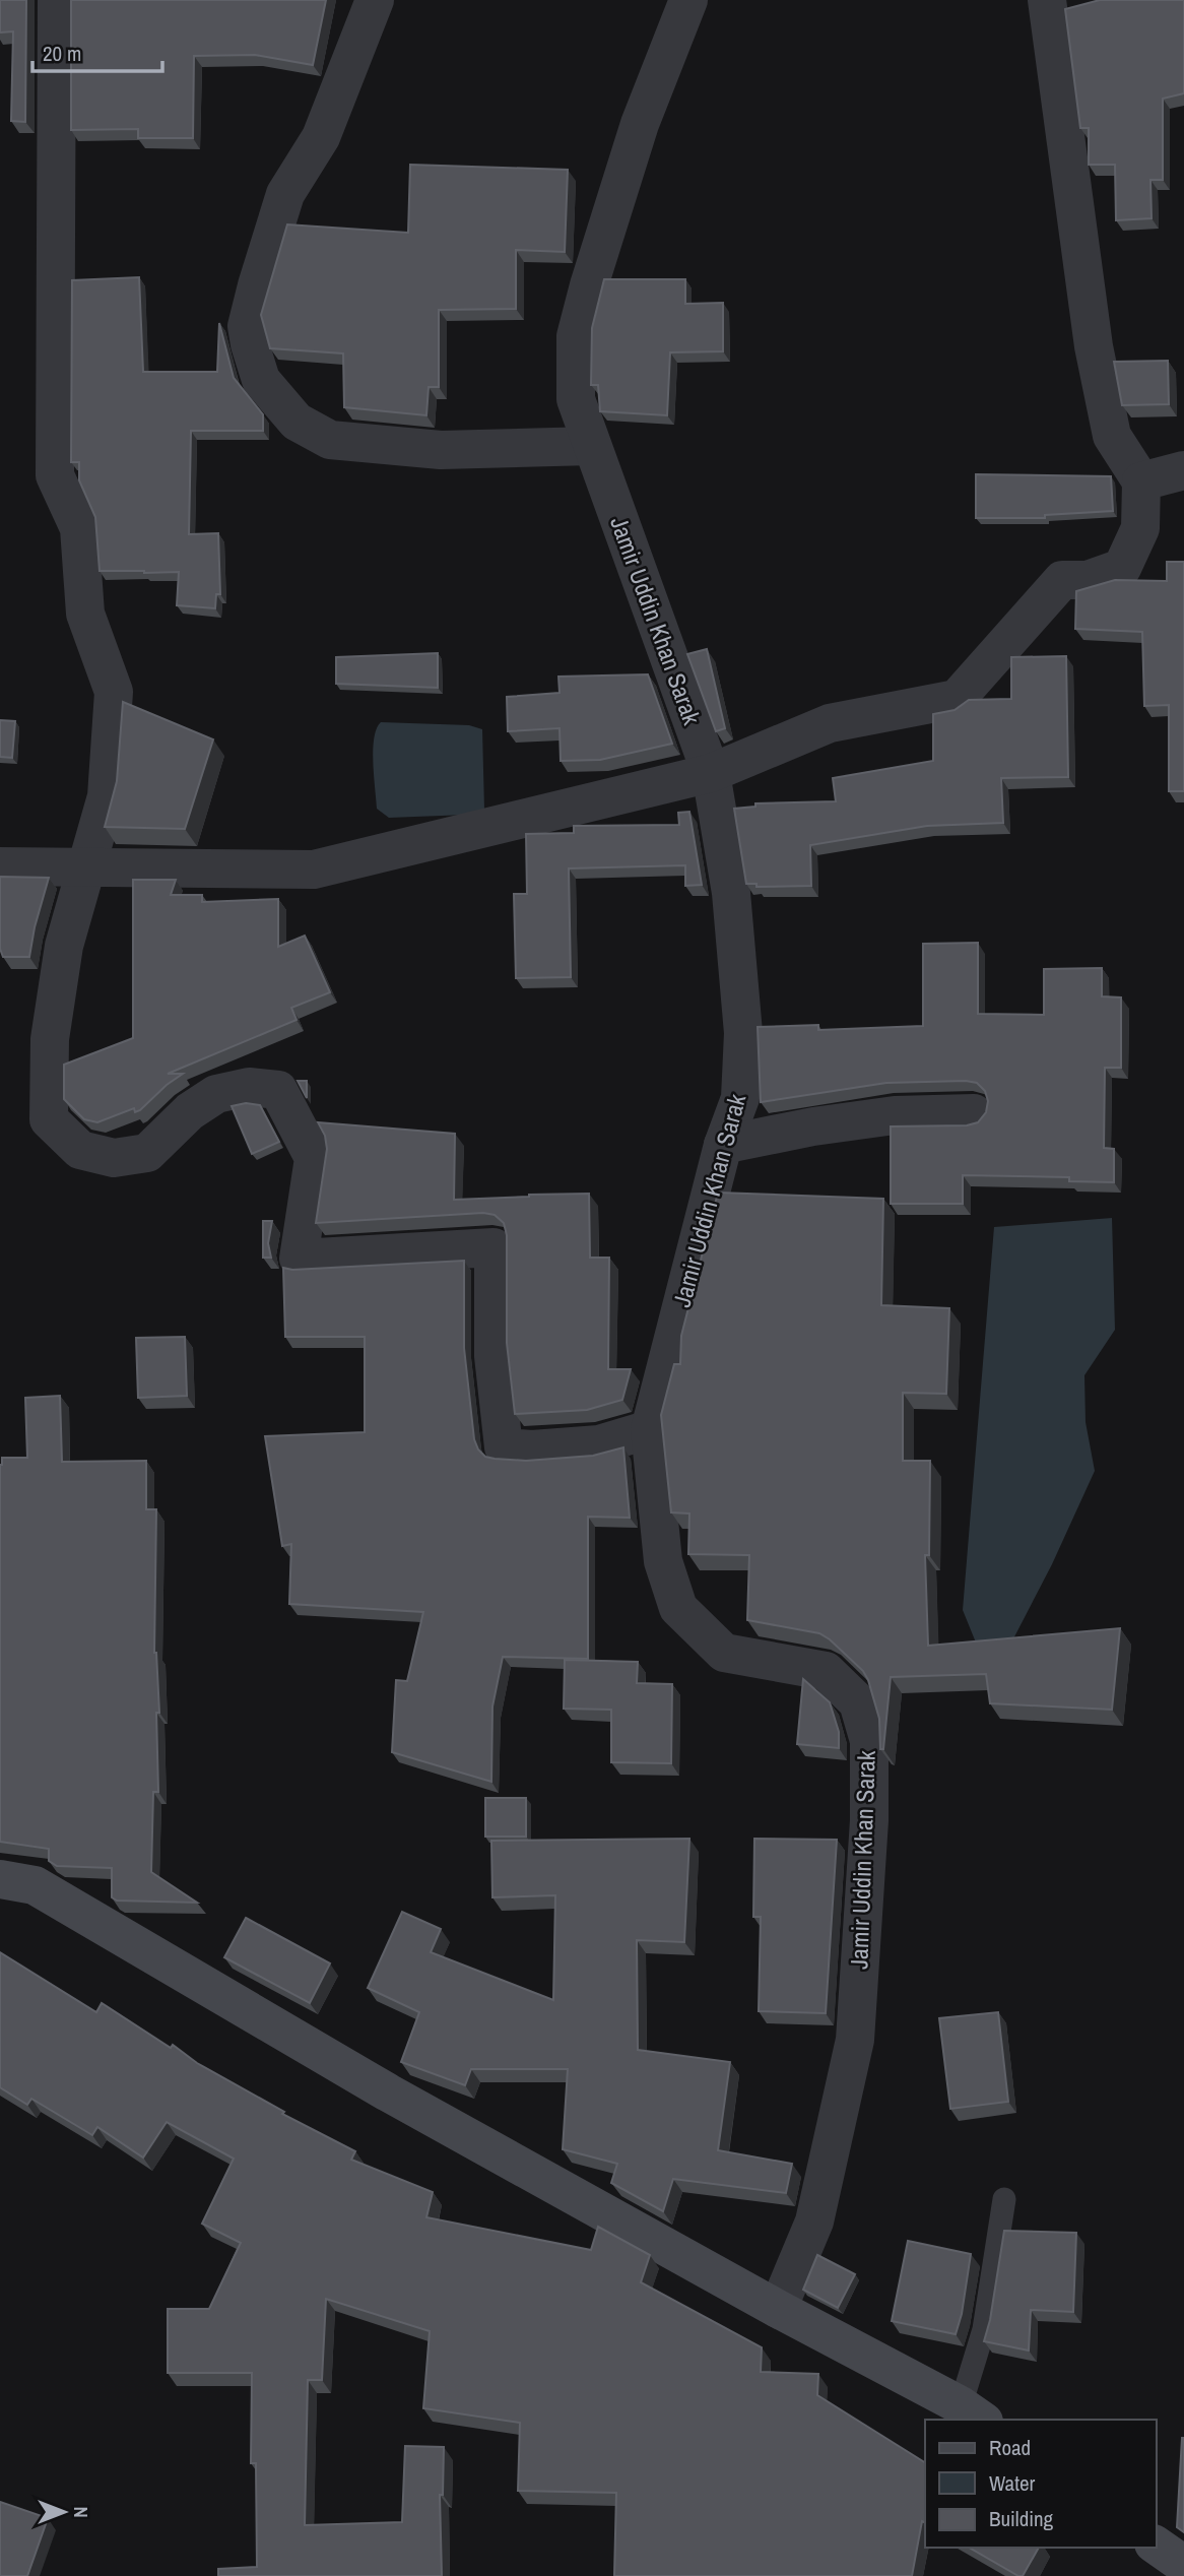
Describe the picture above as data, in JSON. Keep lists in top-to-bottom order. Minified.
{"streets":{"street":["Jamir Uddin Khan Sarak"]},"legend":["Road","Water","Building"],"scale_bar":"20 m","north":"right"}
